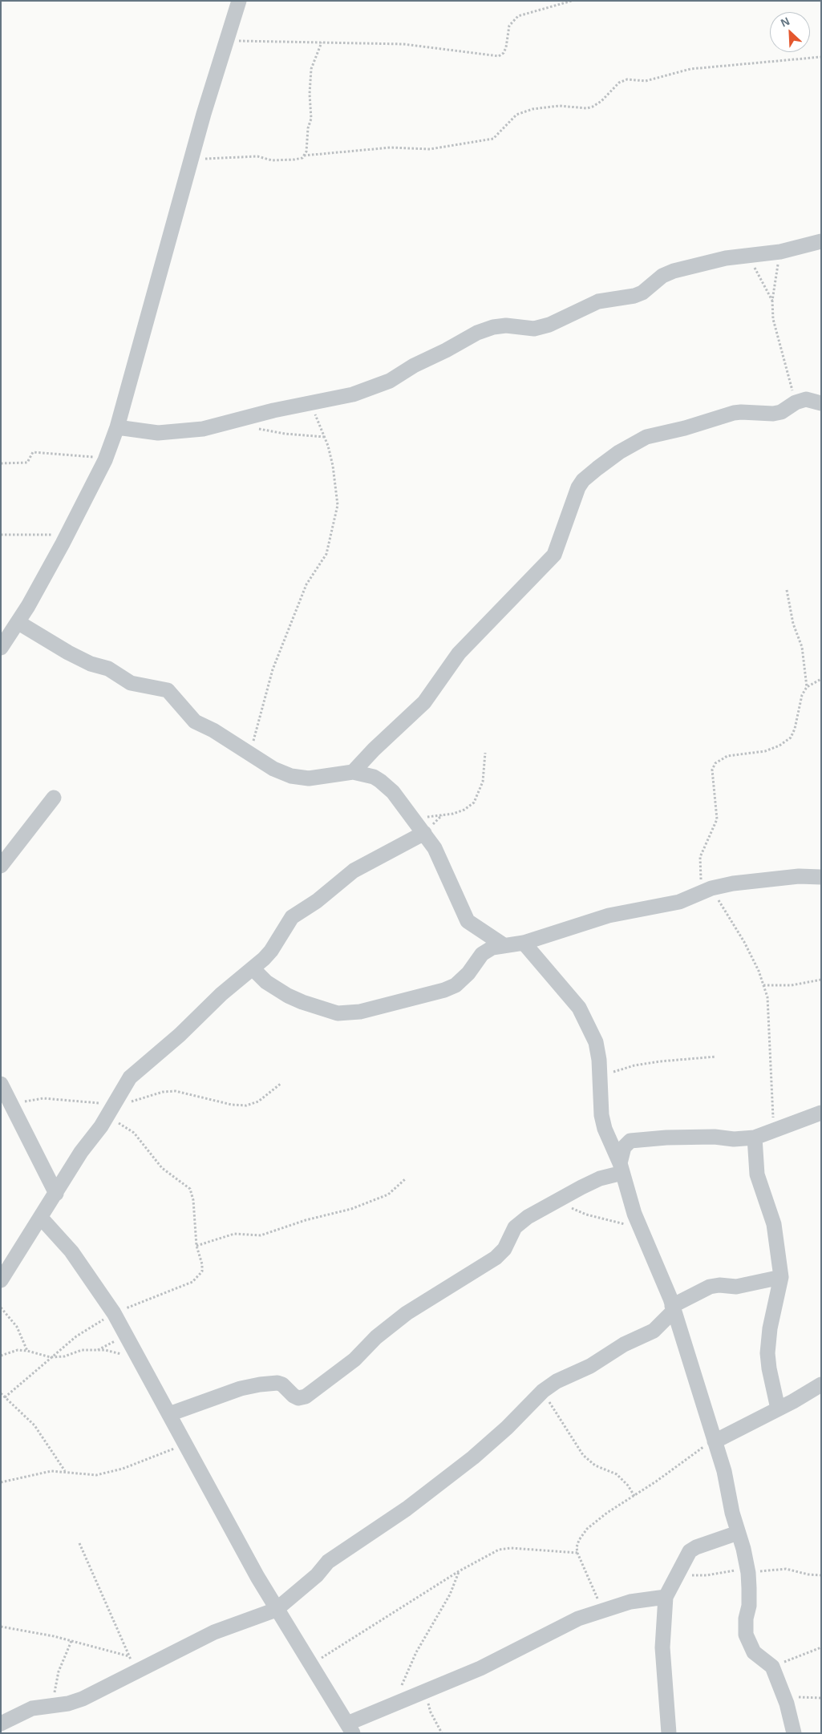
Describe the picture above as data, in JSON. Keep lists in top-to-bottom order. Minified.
{"north":"top left"}
